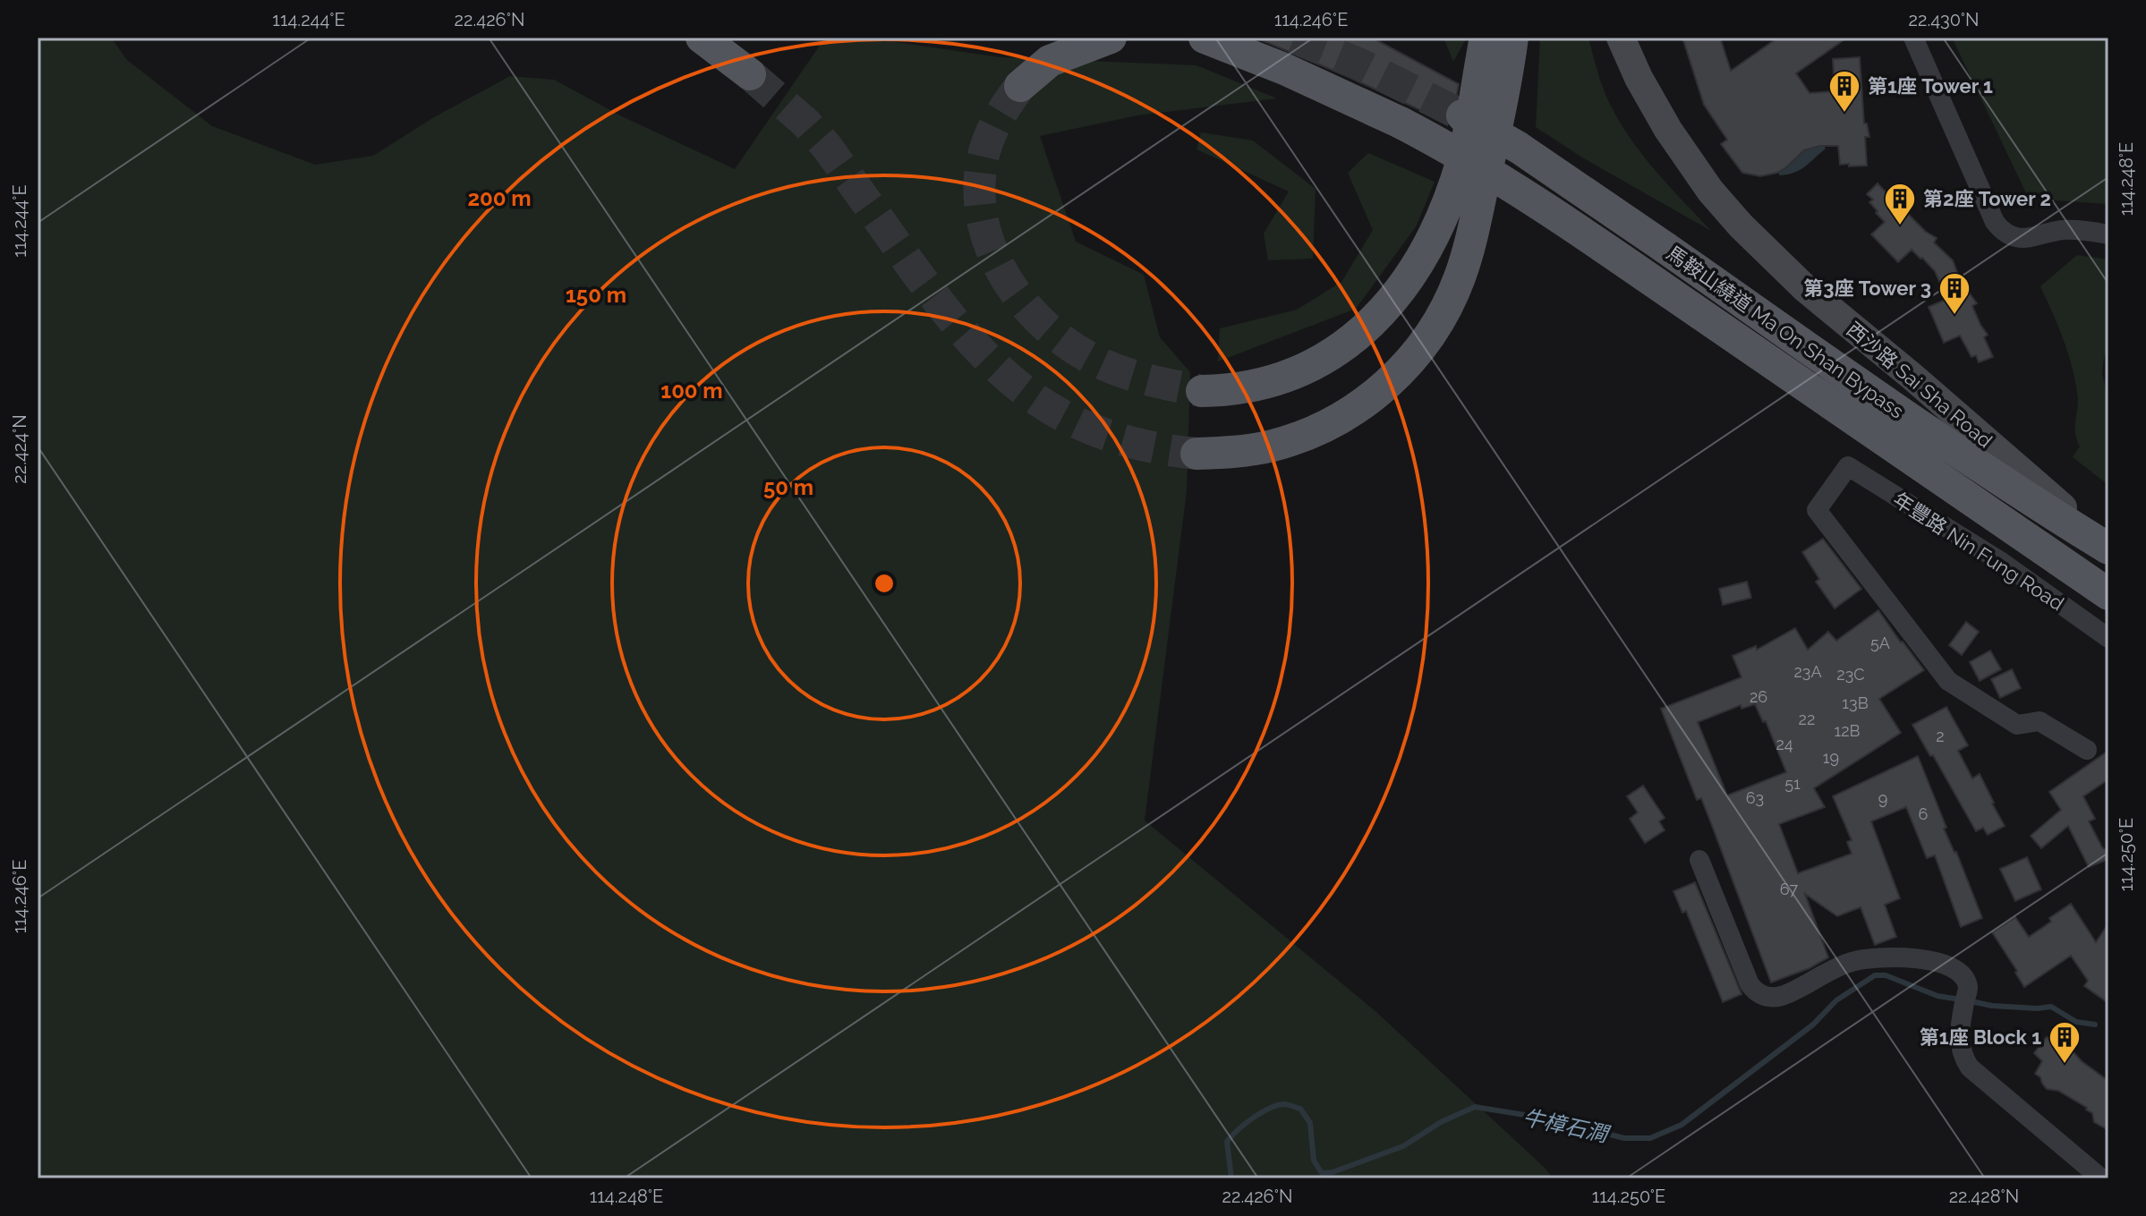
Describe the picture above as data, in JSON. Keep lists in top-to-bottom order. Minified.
{"streets":{"main road":["馬鞍山繞道 Ma On Shan Bypass","西沙路 Sai Sha Road"],"street":["年豐路 Nin Fung Road"]},"crossings":[["馬鞍山繞道 Ma On Shan Bypass","西沙路 Sai Sha Road"]],"water":["牛樟石澗"],"places":{"building":["第1座 Tower 1","第2座 Tower 2","第3座 Tower 3","第1座 Block 1"]},"house_numbers":["5A","23A","23C","26","13B","22","12B","2","24","19","51","63","9","6","67"],"coordinates":["114.244°E","22.426°N","114.246°E","22.430°N","114.248°E","22.424°N","114.250°E","22.428°N"],"rings":["200 m","150 m","100 m","50 m"]}
